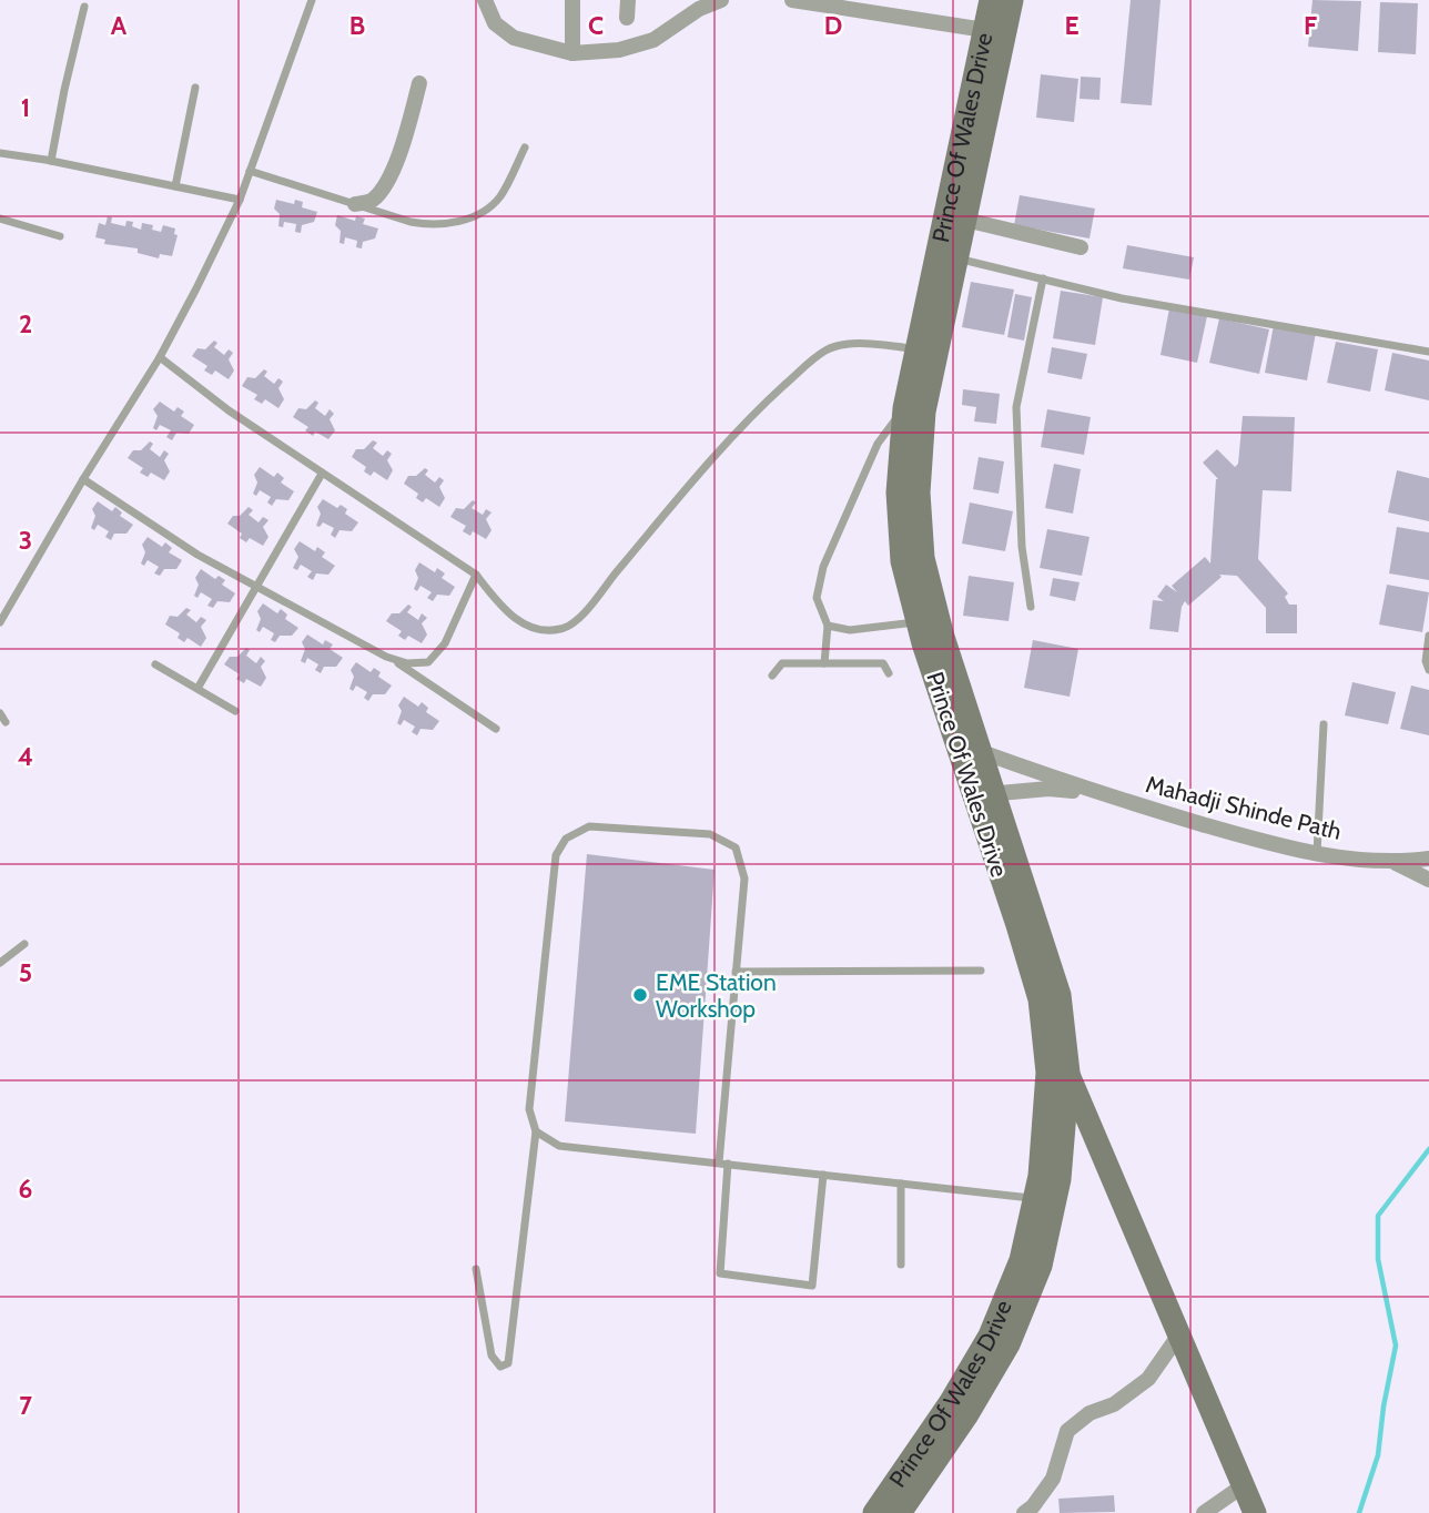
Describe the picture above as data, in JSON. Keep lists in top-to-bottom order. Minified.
{"streets":{"street":["Prince Of Wales Drive","Mahadji Shinde Path"]},"crossings":[["Prince Of Wales Drive","Mahadji Shinde Path"]],"places":["EME Station Workshop"],"grid":{"columns":["A","B","C","D","E","F"],"rows":["1","2","3","4","5","6","7"]}}
